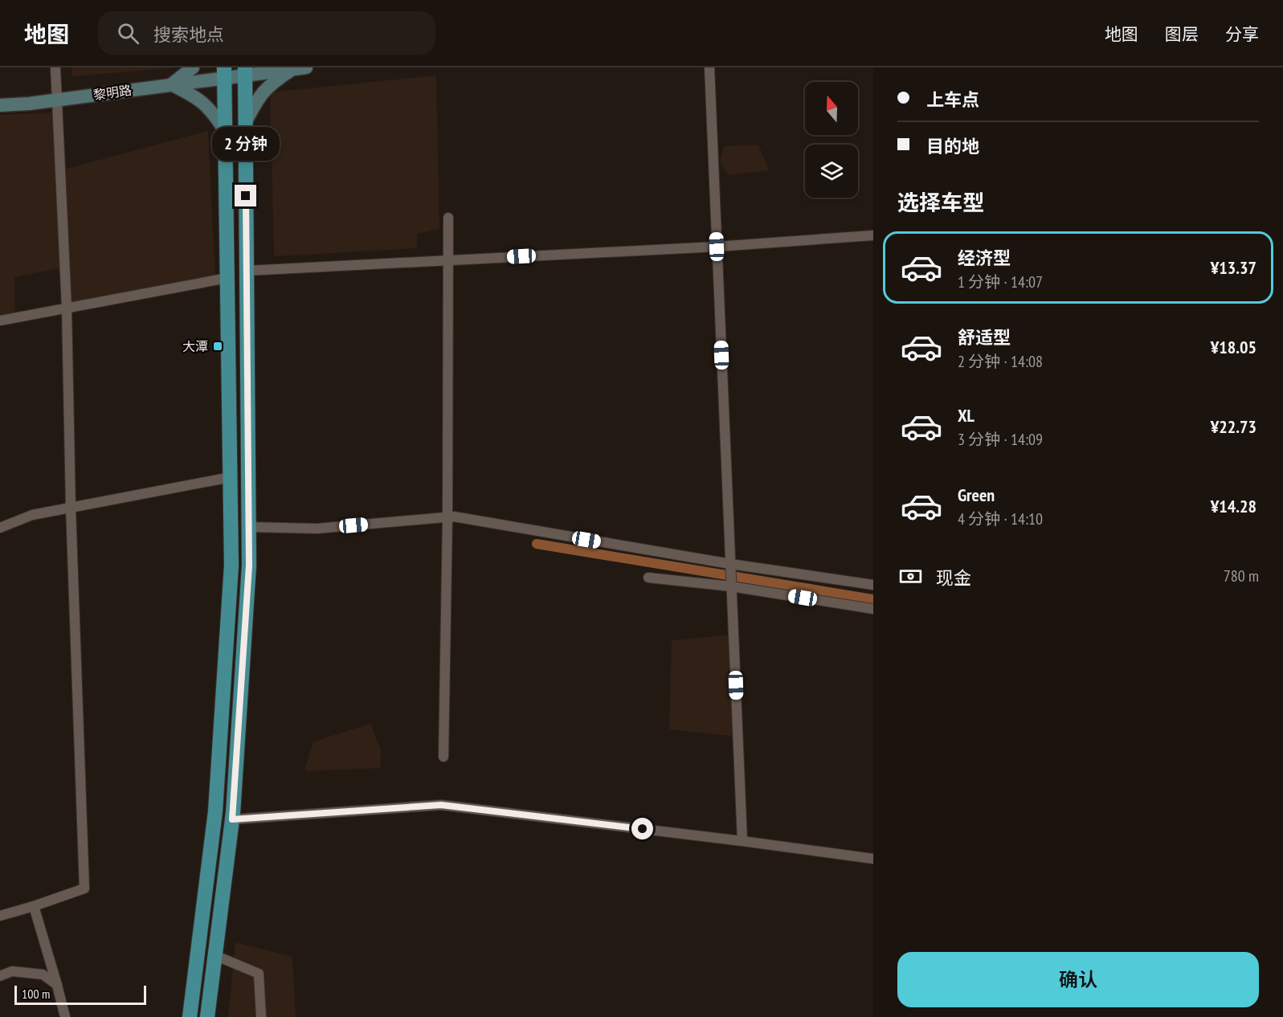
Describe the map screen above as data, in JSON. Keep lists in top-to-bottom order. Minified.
{"streets":{"main road":["黎明路"]},"places":{"transit":["大潭"]},"scale_bar":"100 m","north":"top","page":{"header":"地图","search":"搜索地点","nav":["地图","图层","分享"],"banner":["上车点","目的地"],"bubble":"2 分钟","heading":"选择车型","list":[{"name":"经济型","note":"1 分钟 · 14:07","value":"¥13.37"},{"name":"舒适型","note":"2 分钟 · 14:08","value":"¥18.05"},{"name":"XL","note":"3 分钟 · 14:09","value":"¥22.73"},{"name":"Green","note":"4 分钟 · 14:10","value":"¥14.28"}],"pay":["现金","780 m"],"buttons":"确认","scale":"100 m"}}
